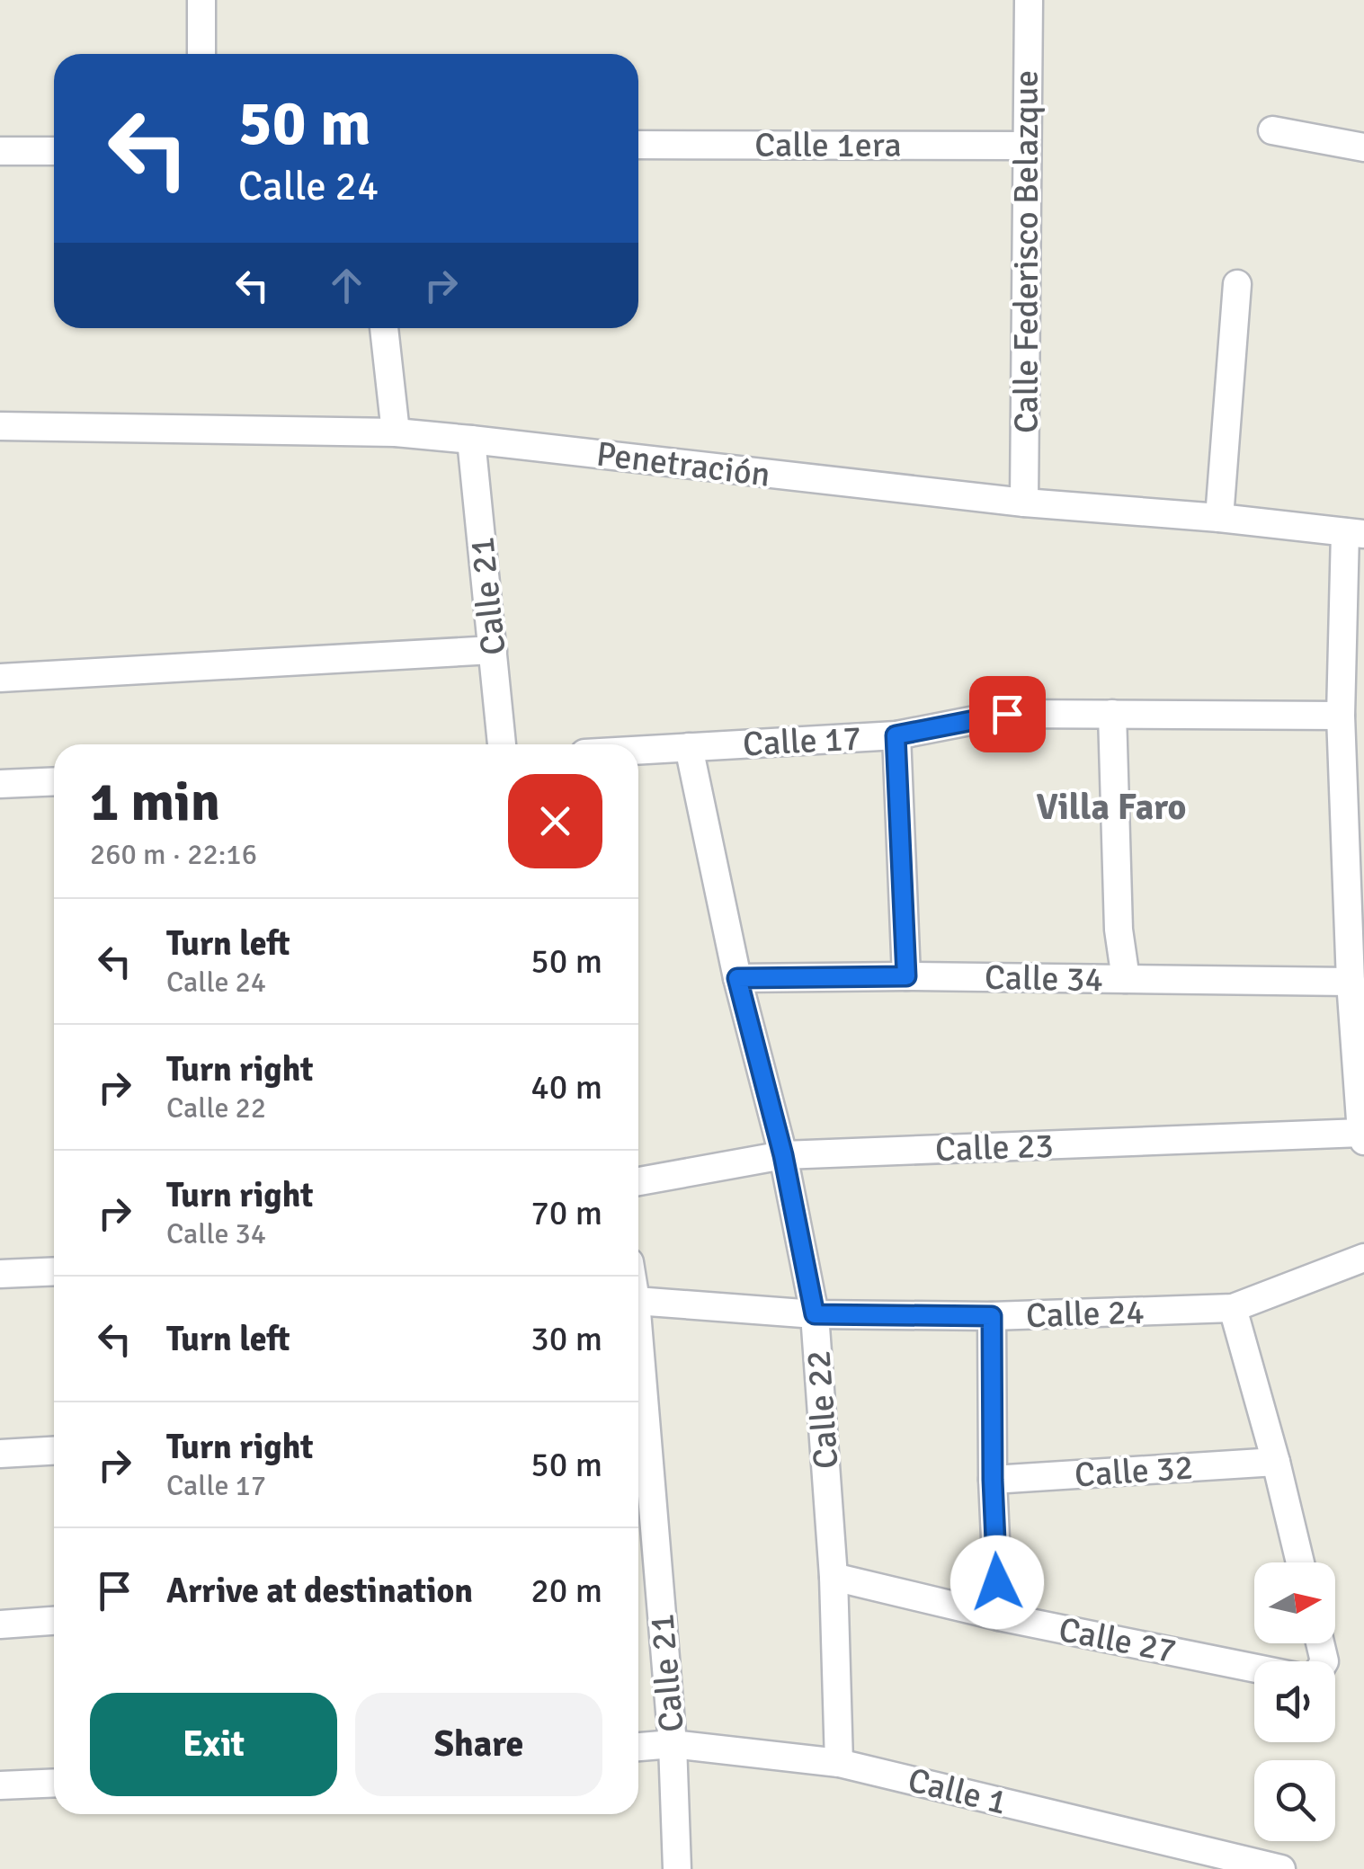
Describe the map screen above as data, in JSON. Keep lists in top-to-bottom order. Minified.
{"streets":{"street":["Calle 1era","Calle Federisco Belazque","Penetración","Calle 21","Calle 17","Calle 34","Calle 23","Calle 24","Calle 22","Calle 32","Calle 27","Calle 1"]},"crossings":[["Calle 1era","Calle Federisco Belazque"],["Calle Federisco Belazque","Penetración"],["Penetración","Calle 21"],["Calle 21","Calle 1"],["Calle 17","Calle 22"],["Calle 34","Calle 22"],["Calle 23","Calle 22"],["Calle 24","Calle 22"],["Calle 22","Calle 27"],["Calle 22","Calle 1"]],"districts":["Villa Faro"],"north":"right","page":{"turn":["50 m","Calle 24"],"heading":["1 min","260 m · 22:16"],"list":[{"name":"Turn left","note":"Calle 24","value":"50 m"},{"name":"Turn right","note":"Calle 22","value":"40 m"},{"name":"Turn right","note":"Calle 34","value":"70 m"},{"name":"Turn left","value":"30 m"},{"name":"Turn right","note":"Calle 17","value":"50 m"},{"name":"Arrive at destination","value":"20 m"}],"buttons":["Exit","Share"]}}
